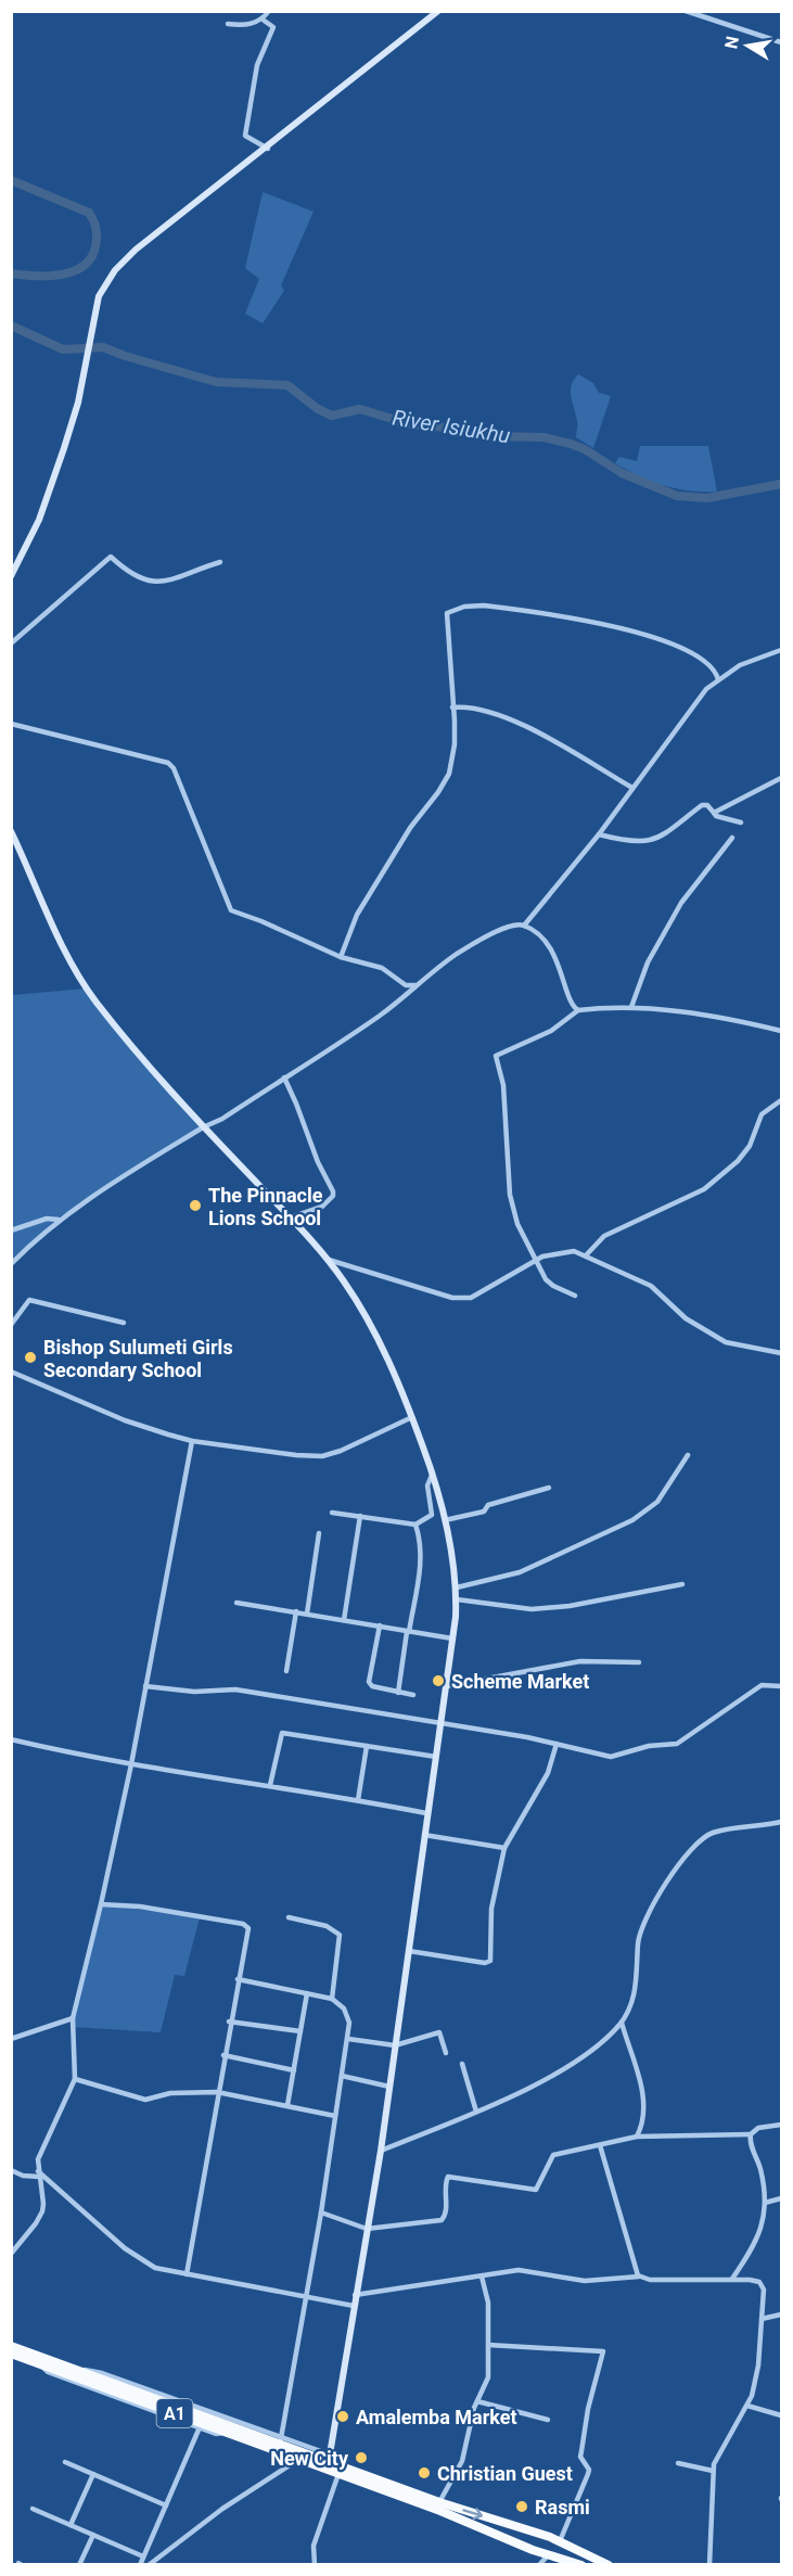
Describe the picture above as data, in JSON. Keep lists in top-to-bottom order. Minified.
{"streets":{"highway":["A1"]},"water":["River Isiukhu"],"places":["The Pinnacle Lions School","Bishop Sulumeti Girls Secondary School","Scheme Market","Amalemba Market","New City","Christian Guest","Rasmi"],"north":"left"}
